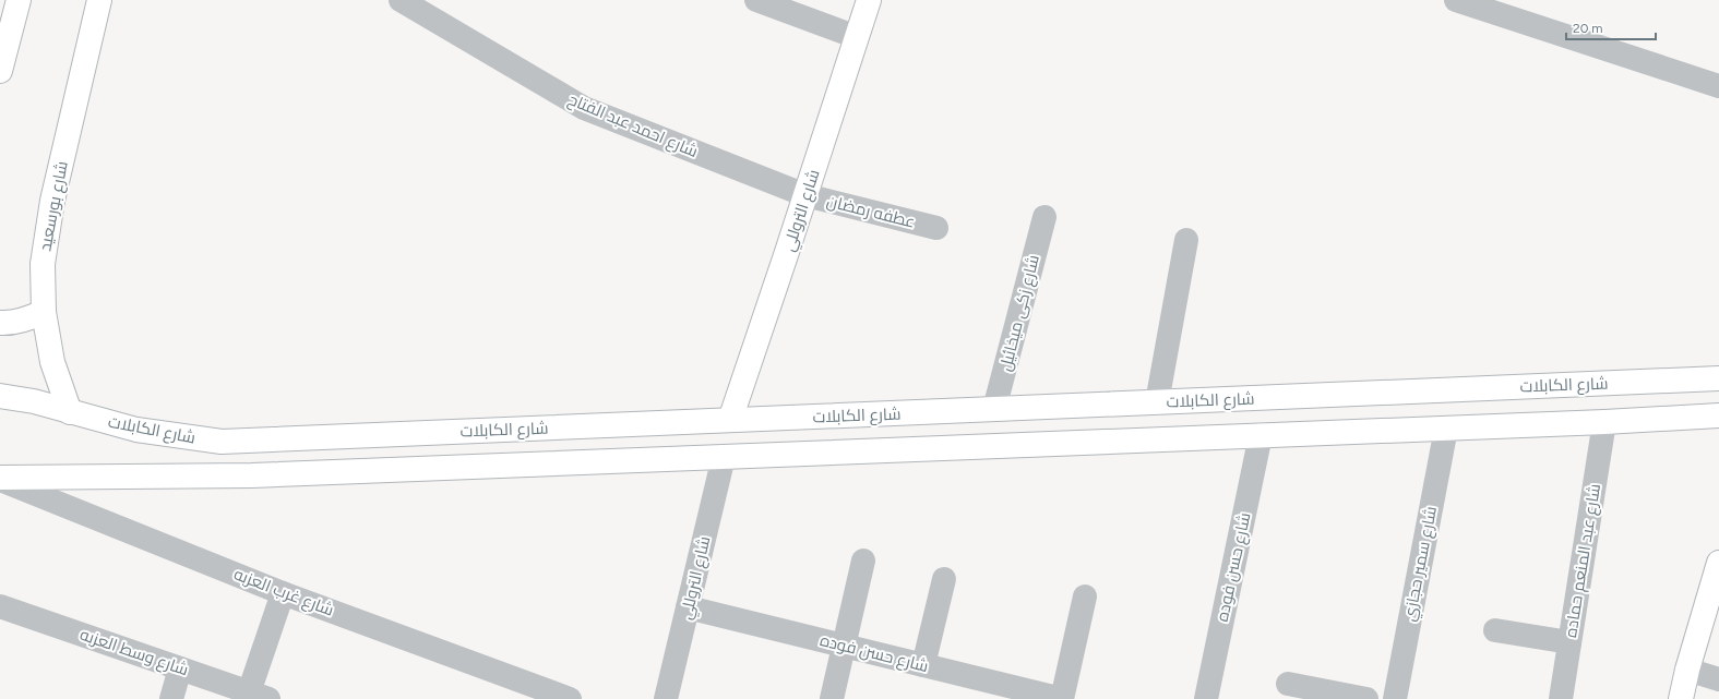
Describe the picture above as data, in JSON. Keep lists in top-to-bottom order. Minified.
{"streets":{"main road":["شارع بورسعيد","شارع التروللي","شارع الكابلات"],"street":["شارع احمد عبد الفتاح","عطفه رمضان","شارع زكى ميخائيل","شارع عبد المنعم حماده","شارع سمير حجازي","شارع حسن فوده","شارع غرب العزبه","شارع وسط العزبه"]},"crossings":[["شارع احمد عبد الفتاح","شارع التروللي"],["شارع احمد عبد الفتاح","عطفه رمضان"],["شارع بورسعيد","شارع الكابلات"],["شارع التروللي","عطفه رمضان"],["شارع التروللي","شارع الكابلات"],["شارع التروللي","شارع حسن فوده"],["شارع زكى ميخائيل","شارع الكابلات"]],"scale_bar":"20 m"}
